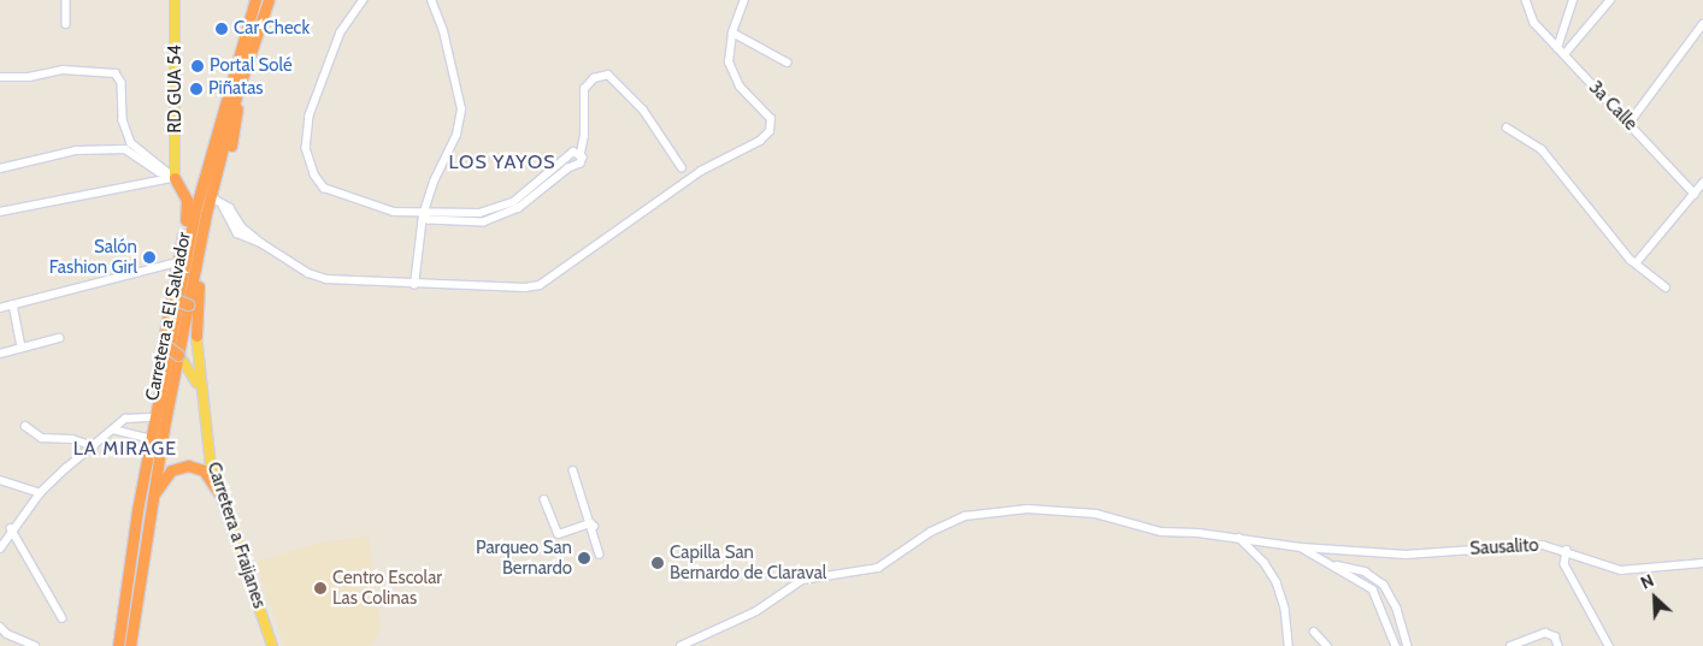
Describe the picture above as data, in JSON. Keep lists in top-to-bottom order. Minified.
{"streets":{"highway":["Carretera a El Salvador"],"main road":["RD GUA 54","Carretera a Fraijanes"],"street":["3a Calle","Sausalito"]},"districts":["LOS YAYOS","LA MIRAGE"],"places":["Car Check","Portal Solé","Piñatas","Salón Fashion Girl","Parqueo San Bernardo","Capilla San Bernardo de Claraval","Centro Escolar Las Colinas"],"north":"top left"}
